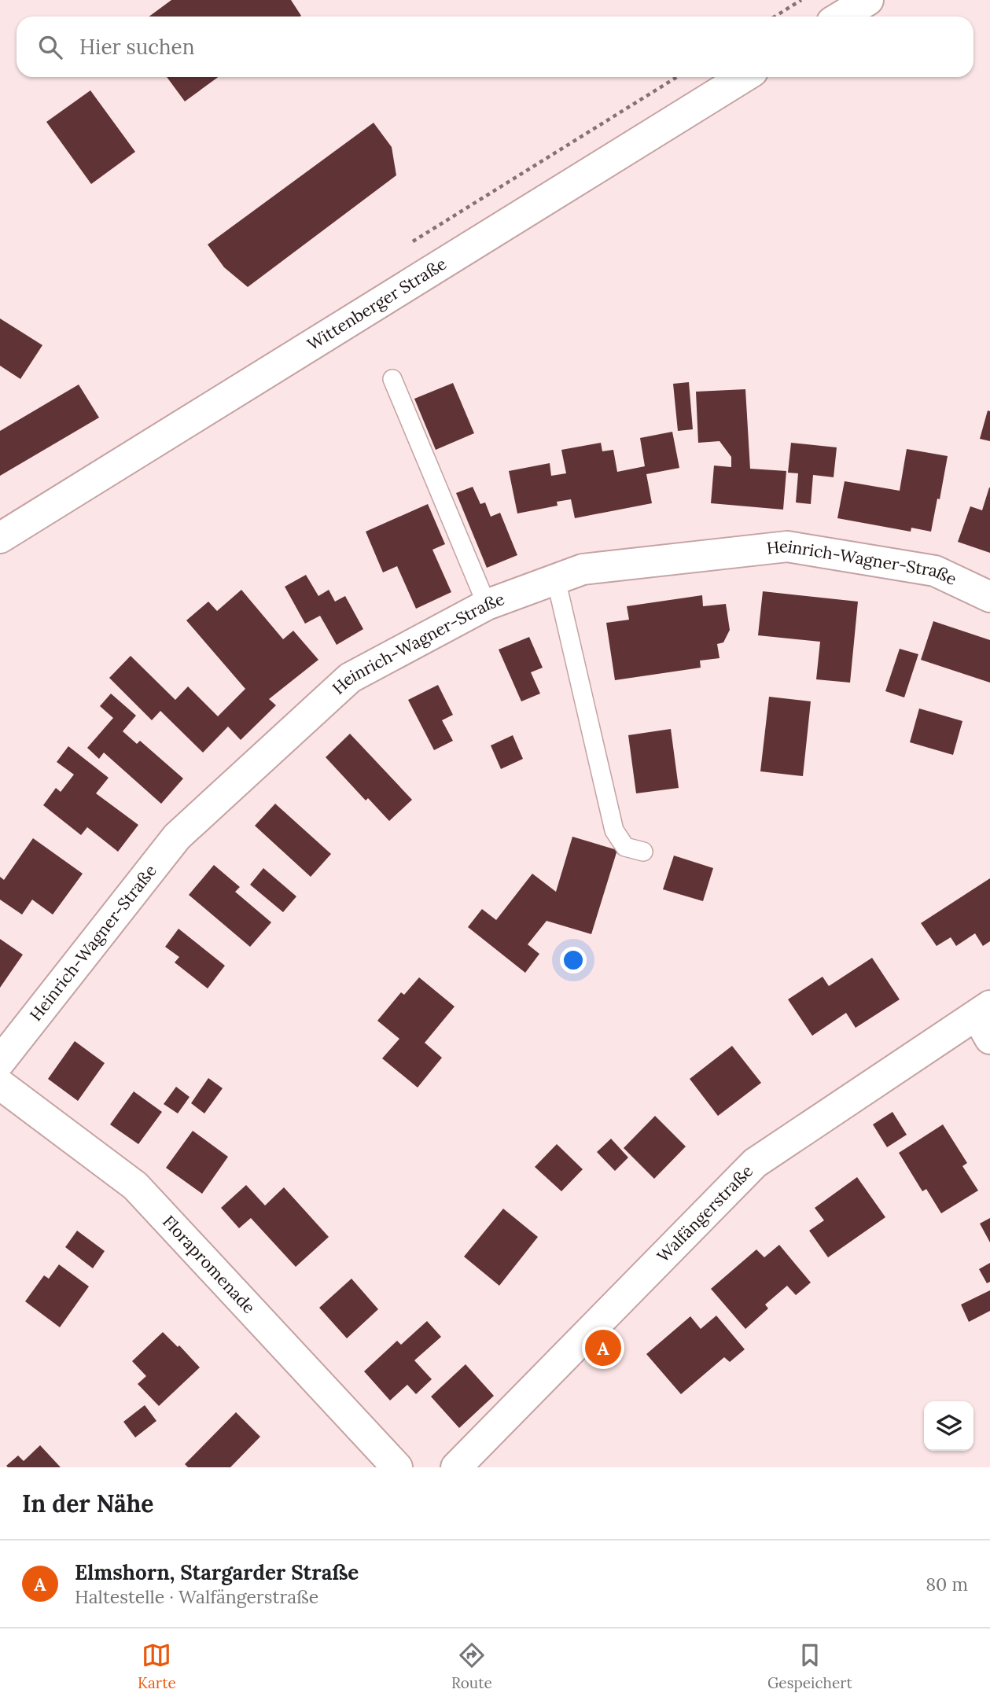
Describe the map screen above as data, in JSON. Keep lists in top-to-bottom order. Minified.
{"streets":{"street":["Wittenberger Straße","Heinrich-Wagner-Straße","Walfängerstraße","Florapromenade"]},"page":{"search":"Hier suchen","pins":"A","heading":"In der Nähe","list":[{"mark":"A","name":"Elmshorn, Stargarder Straße","note":"Haltestelle · Walfängerstraße","value":"80 m"}],"nav":["Karte","Route","Gespeichert"]}}
